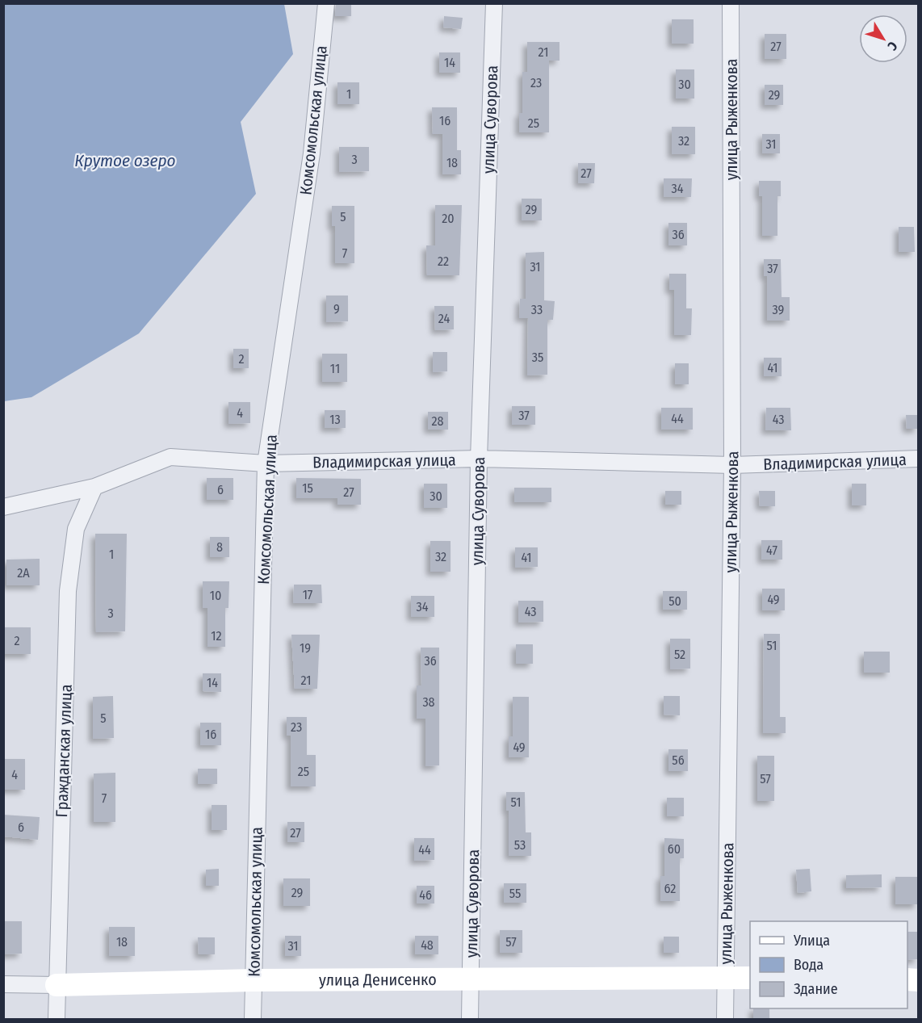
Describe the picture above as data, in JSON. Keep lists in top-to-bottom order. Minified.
{"streets":{"street":["улица Суворова","улица Рыженкова","Комсомольская улица","Владимирская улица","Гражданская улица","улица Денисенко"]},"crossings":[["улица Суворова","Владимирская улица"],["улица Суворова","улица Денисенко"],["улица Рыженкова","Владимирская улица"],["улица Рыженкова","улица Денисенко"],["Комсомольская улица","Владимирская улица"],["Комсомольская улица","улица Денисенко"],["Владимирская улица","Гражданская улица"],["Гражданская улица","улица Денисенко"]],"water":["Крутое озеро"],"house_numbers":["27","21","14","23","30","1","29","16","25","32","31","3","18","27","34","29","5","20","36","7","22","31","37","9","33","39","24","35","2","41","11","4","37","44","13","43","28","15","6","27","30","8","47","1","32","41","2А","17","10","49","50","34","43","3","12","2","51","19","52","36","21","14","38","5","23","16","49","56","25","4","57","7","51","6","27","53","60","44","62","29","55","46","18","57","48","31"],"legend":["Улица","Вода","Здание"],"north":"bottom right"}
